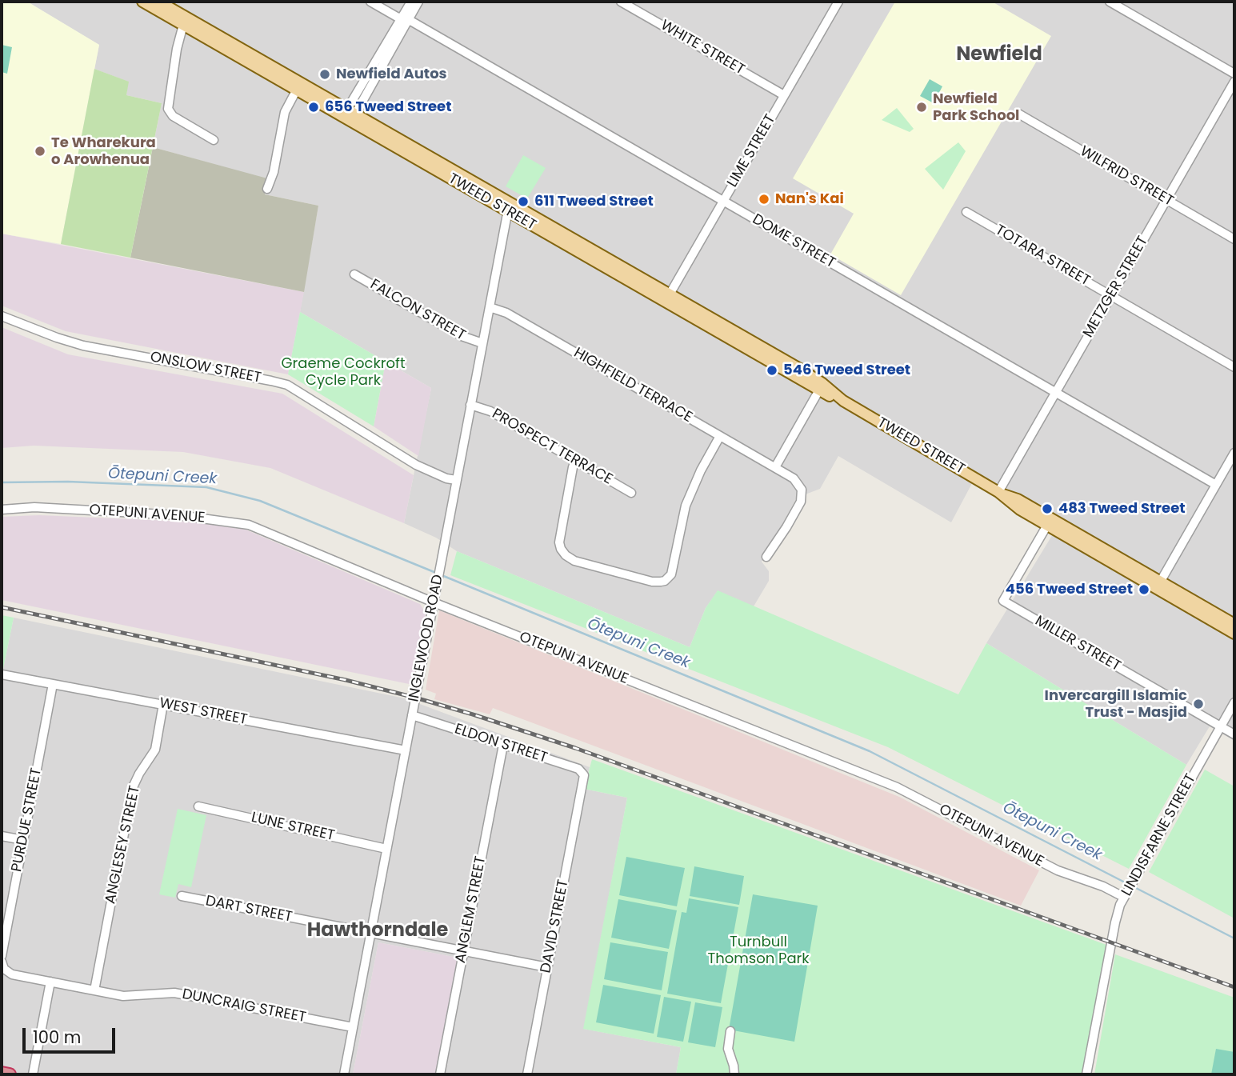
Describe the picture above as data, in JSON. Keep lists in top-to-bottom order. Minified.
{"streets":{"main road":["TWEED STREET"],"street":["WHITE STREET","LIME STREET","WILFRID STREET","DOME STREET","TOTARA STREET","METZGER STREET","FALCON STREET","ONSLOW STREET","HIGHFIELD TERRACE","PROSPECT TERRACE","OTEPUNI AVENUE","INGLEWOOD ROAD","MILLER STREET","WEST STREET","ELDON STREET","PURDUE STREET","LUNE STREET","LINDISFARNE STREET","ANGLESEY STREET","DART STREET","ANGLEM STREET","DAVID STREET","DUNCRAIG STREET"]},"crossings":[["WHITE STREET","LIME STREET"],["LIME STREET","TWEED STREET"],["LIME STREET","DOME STREET"],["WILFRID STREET","METZGER STREET"],["TWEED STREET","METZGER STREET"],["TWEED STREET","INGLEWOOD ROAD"],["TWEED STREET","MILLER STREET"],["DOME STREET","METZGER STREET"],["TOTARA STREET","METZGER STREET"],["FALCON STREET","INGLEWOOD ROAD"],["ONSLOW STREET","INGLEWOOD ROAD"],["HIGHFIELD TERRACE","INGLEWOOD ROAD"],["PROSPECT TERRACE","INGLEWOOD ROAD"],["OTEPUNI AVENUE","INGLEWOOD ROAD"],["OTEPUNI AVENUE","LINDISFARNE STREET"],["INGLEWOOD ROAD","WEST STREET"],["INGLEWOOD ROAD","ELDON STREET"],["INGLEWOOD ROAD","LUNE STREET"],["INGLEWOOD ROAD","DART STREET"],["INGLEWOOD ROAD","DUNCRAIG STREET"],["MILLER STREET","LINDISFARNE STREET"],["WEST STREET","PURDUE STREET"],["WEST STREET","ANGLESEY STREET"],["ELDON STREET","ANGLEM STREET"],["ELDON STREET","DAVID STREET"],["ANGLESEY STREET","DUNCRAIG STREET"],["DART STREET","ANGLEM STREET"],["DART STREET","DAVID STREET"]],"districts":["Newfield","Hawthorndale"],"water":["Ōtepuni Creek"],"parks":["Graeme Cockroft Cycle Park","Turnbull Thomson Park"],"places":["Newfield Autos","656 Tweed Street","Newfield Park School","Te Wharekura o Arowhenua","Nan's Kai","611 Tweed Street","546 Tweed Street","483 Tweed Street","456 Tweed Street","Invercargill Islamic Trust - Masjid"],"scale_bar":"100 m"}
